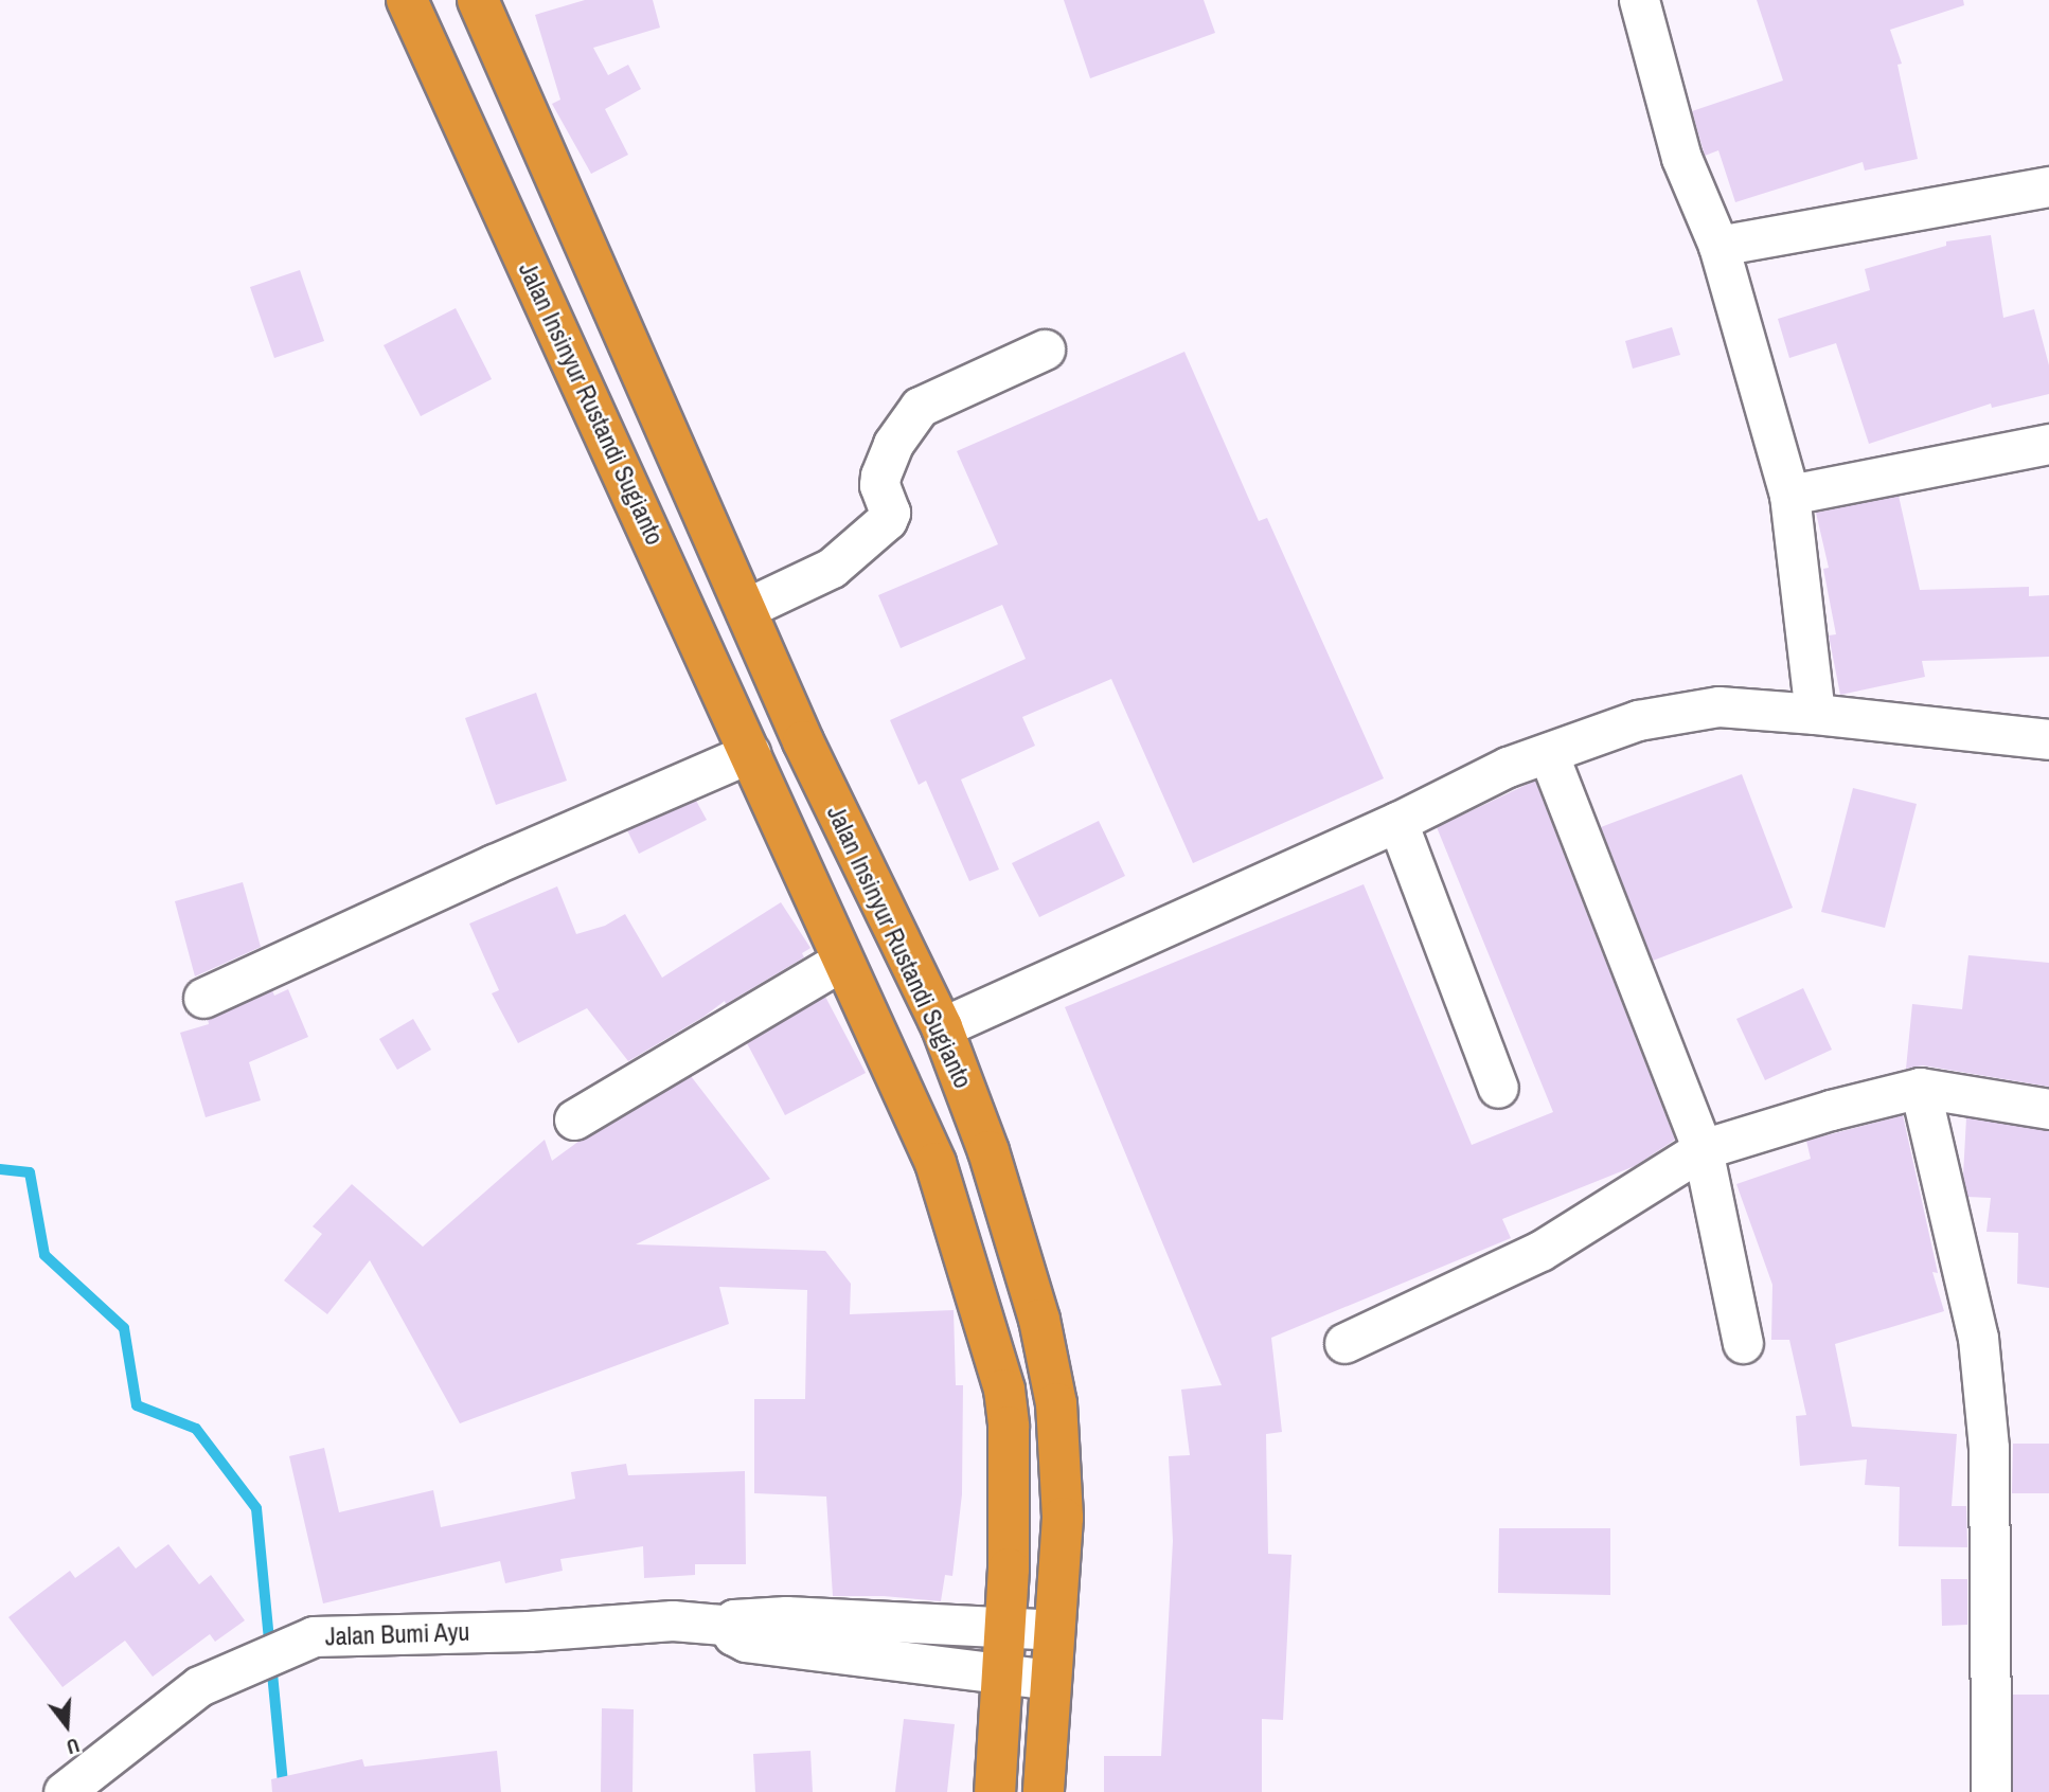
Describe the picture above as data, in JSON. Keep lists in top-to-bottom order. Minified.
{"streets":{"highway":["Jalan Insinyur Rustandi Sugianto"],"street":["Jalan Bumi Ayu"]},"crossings":[["Jalan Insinyur Rustandi Sugianto","Jalan Bumi Ayu"]],"north":"bottom"}
